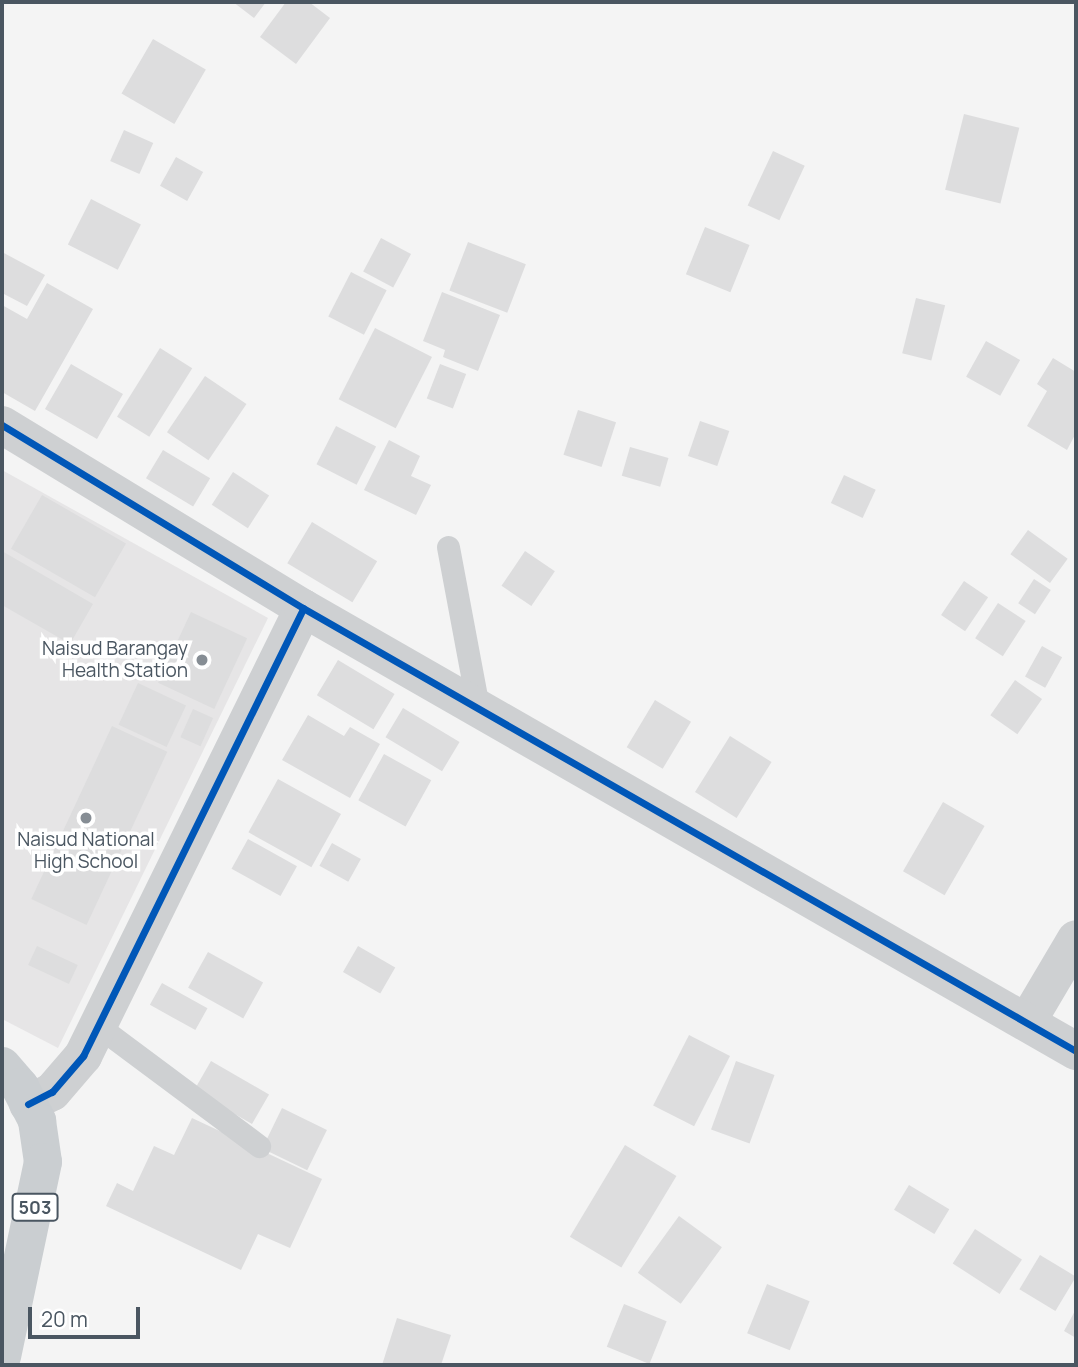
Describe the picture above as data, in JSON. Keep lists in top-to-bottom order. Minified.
{"streets":{"main road":["503"]},"places":["Naisud Barangay Health Station","Naisud National High School"],"scale_bar":"20 m"}
